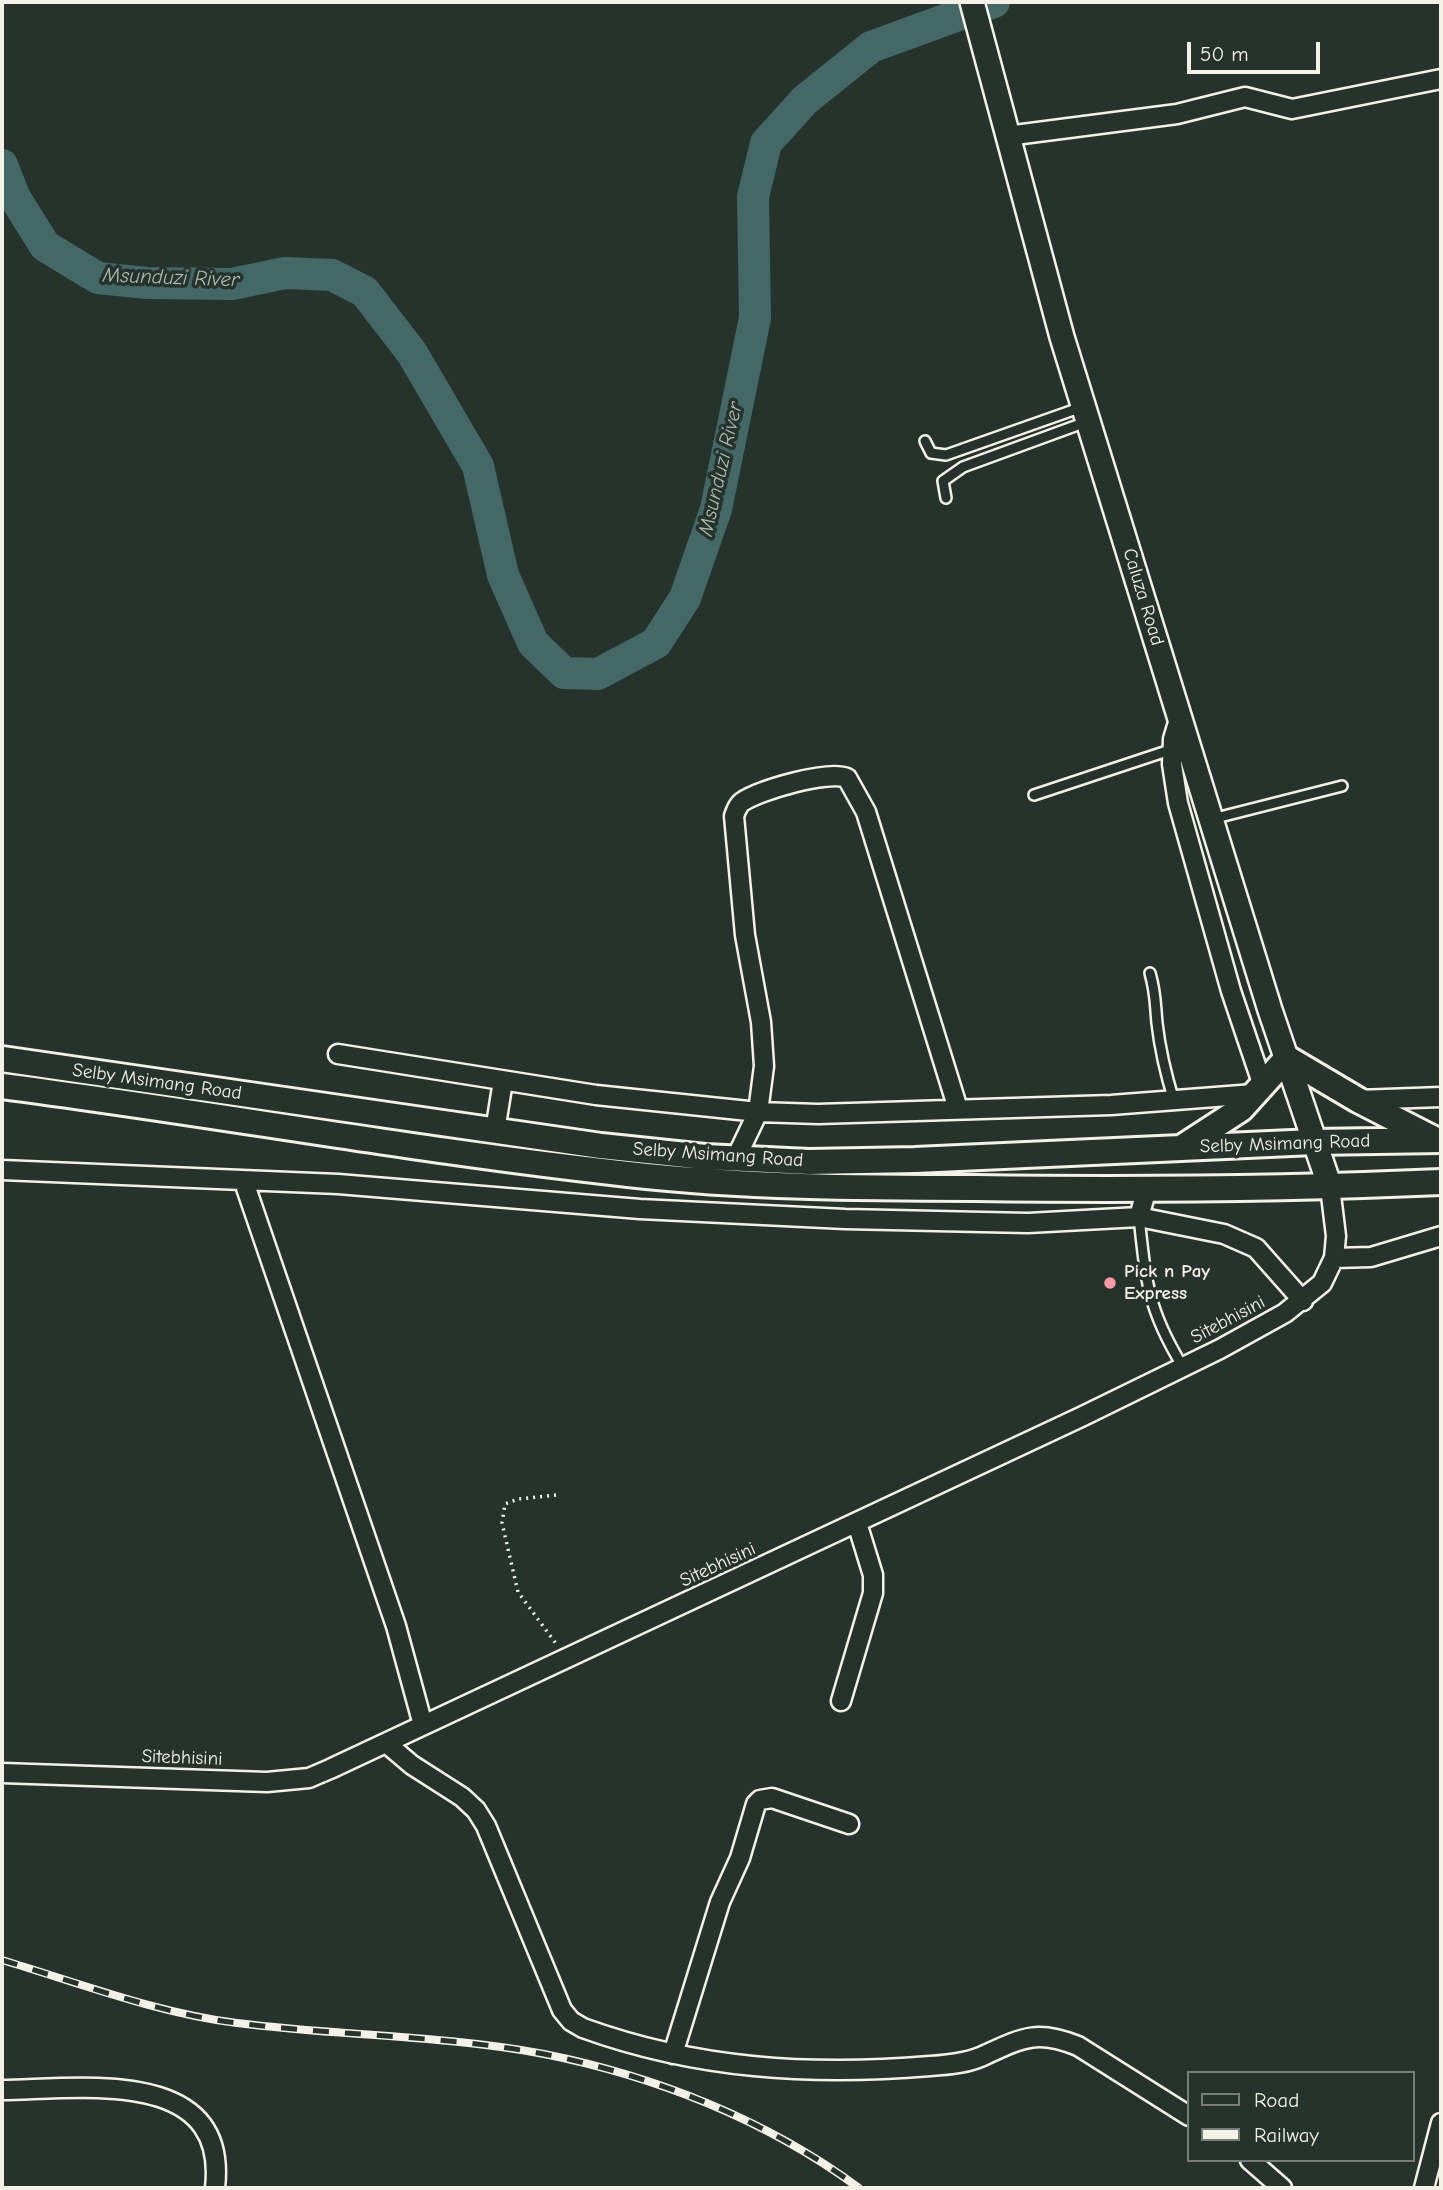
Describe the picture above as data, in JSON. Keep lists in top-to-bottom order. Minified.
{"streets":{"main road":["Selby Msimang Road"],"street":["Caluza Road","Sitebhisini"]},"crossings":[["Caluza Road","Selby Msimang Road"],["Caluza Road","Sitebhisini"],["Selby Msimang Road","Sitebhisini"]],"water":["Msunduzi River"],"places":["Pick n Pay Express"],"legend":["Road","Railway"],"scale_bar":"50 m"}
